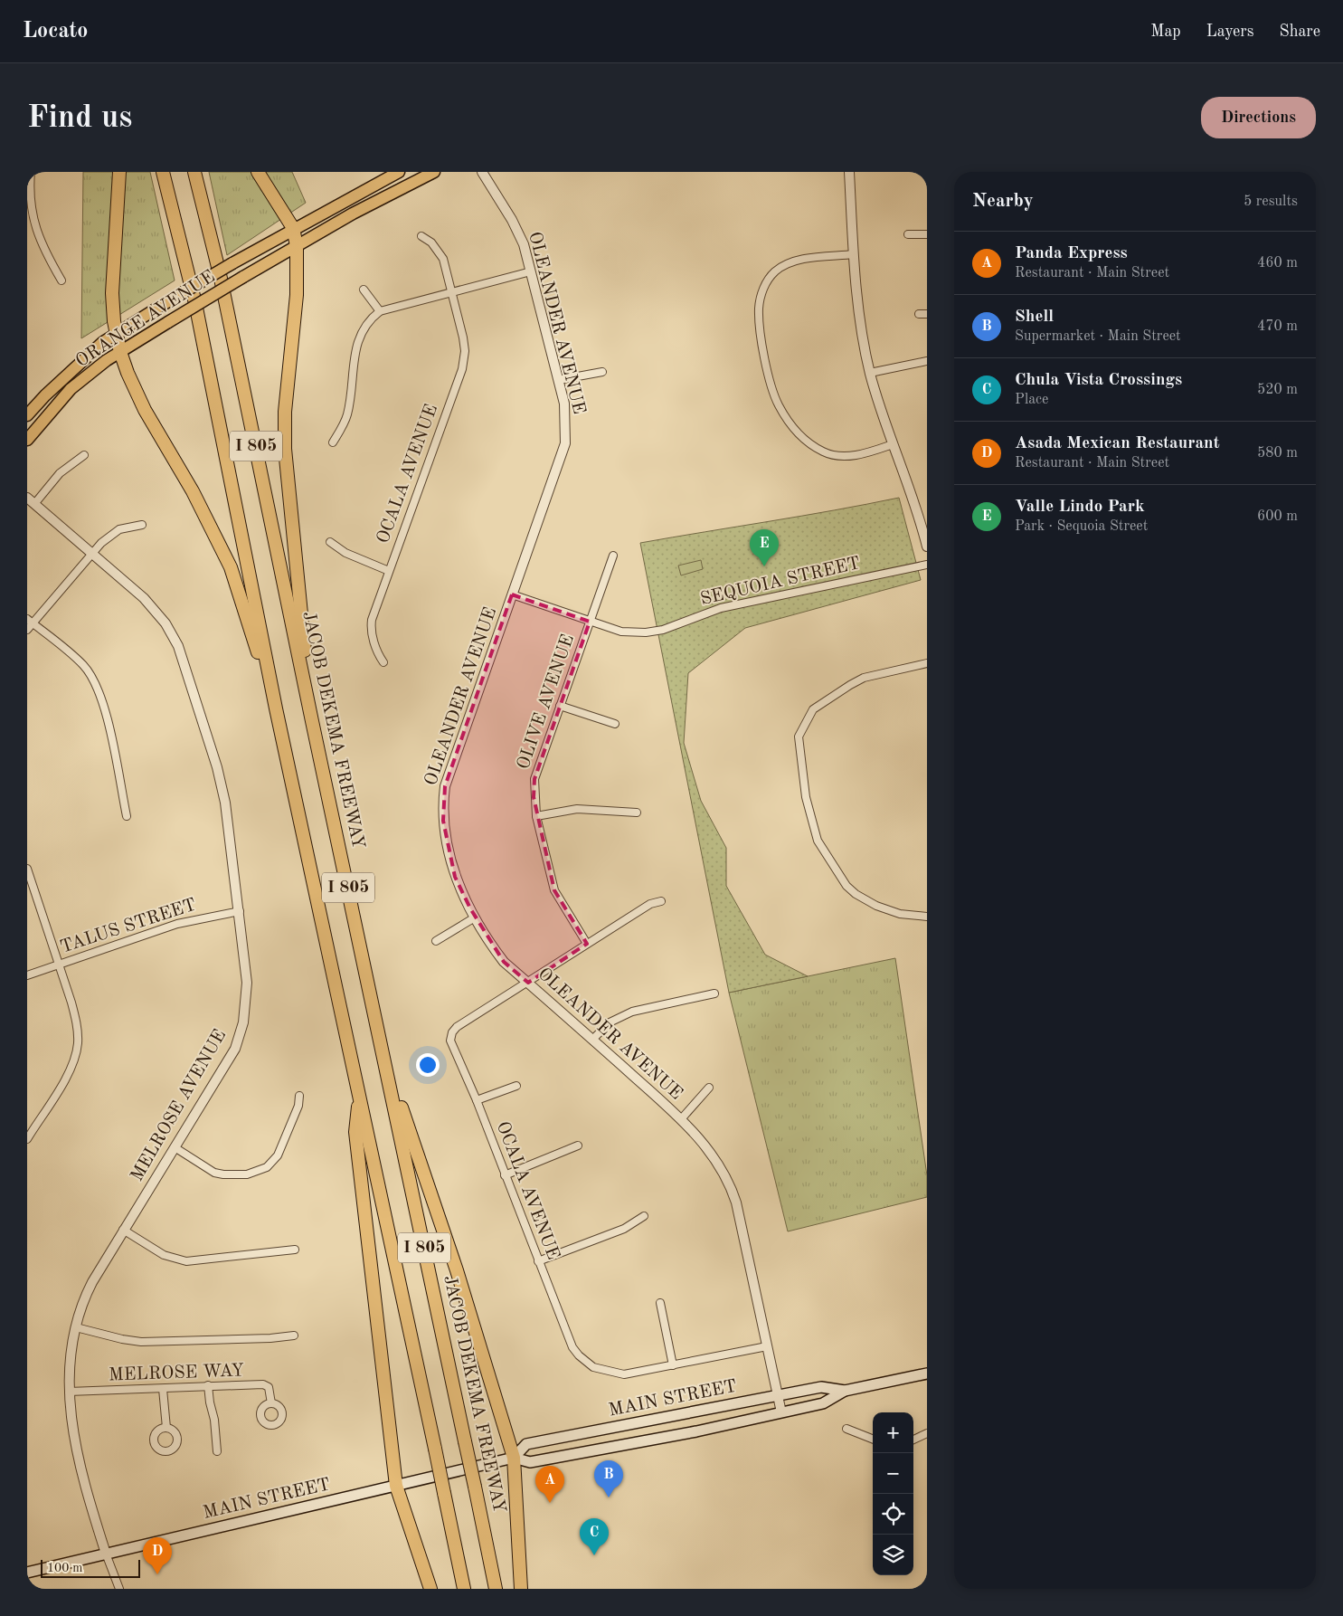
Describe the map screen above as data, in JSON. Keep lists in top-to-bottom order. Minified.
{"streets":{"highway":["I 805","JACOB DEKEMA FREEWAY"],"main road":["ORANGE AVENUE","MAIN STREET"],"street":["OLEANDER AVENUE","OCALA AVENUE","SEQUOIA STREET","OLIVE AVENUE","TALUS STREET","MELROSE AVENUE","MELROSE WAY"]},"crossings":[["OLEANDER AVENUE","OCALA AVENUE"],["OLEANDER AVENUE","SEQUOIA STREET"],["OLEANDER AVENUE","MAIN STREET"],["SEQUOIA STREET","OLIVE AVENUE"],["TALUS STREET","MELROSE AVENUE"],["MELROSE AVENUE","MELROSE WAY"],["MELROSE AVENUE","MAIN STREET"]],"scale_bar":"100 m","page":{"header":"Locato","nav":["Map","Layers","Share"],"buttons":"Directions","title":"Find us","heading":["Nearby","5 results"],"list":[{"mark":"A","name":"Panda Express","note":"Restaurant · Main Street","value":"460 m"},{"mark":"B","name":"Shell","note":"Supermarket · Main Street","value":"470 m"},{"mark":"C","name":"Chula Vista Crossings","note":"Place","value":"520 m"},{"mark":"D","name":"Asada Mexican Restaurant","note":"Restaurant · Main Street","value":"580 m"},{"mark":"E","name":"Valle Lindo Park","note":"Park · Sequoia Street","value":"600 m"}],"pins":["E","B","A","C","D"],"map_buttons":["+","−"],"scale":"100 m"}}
